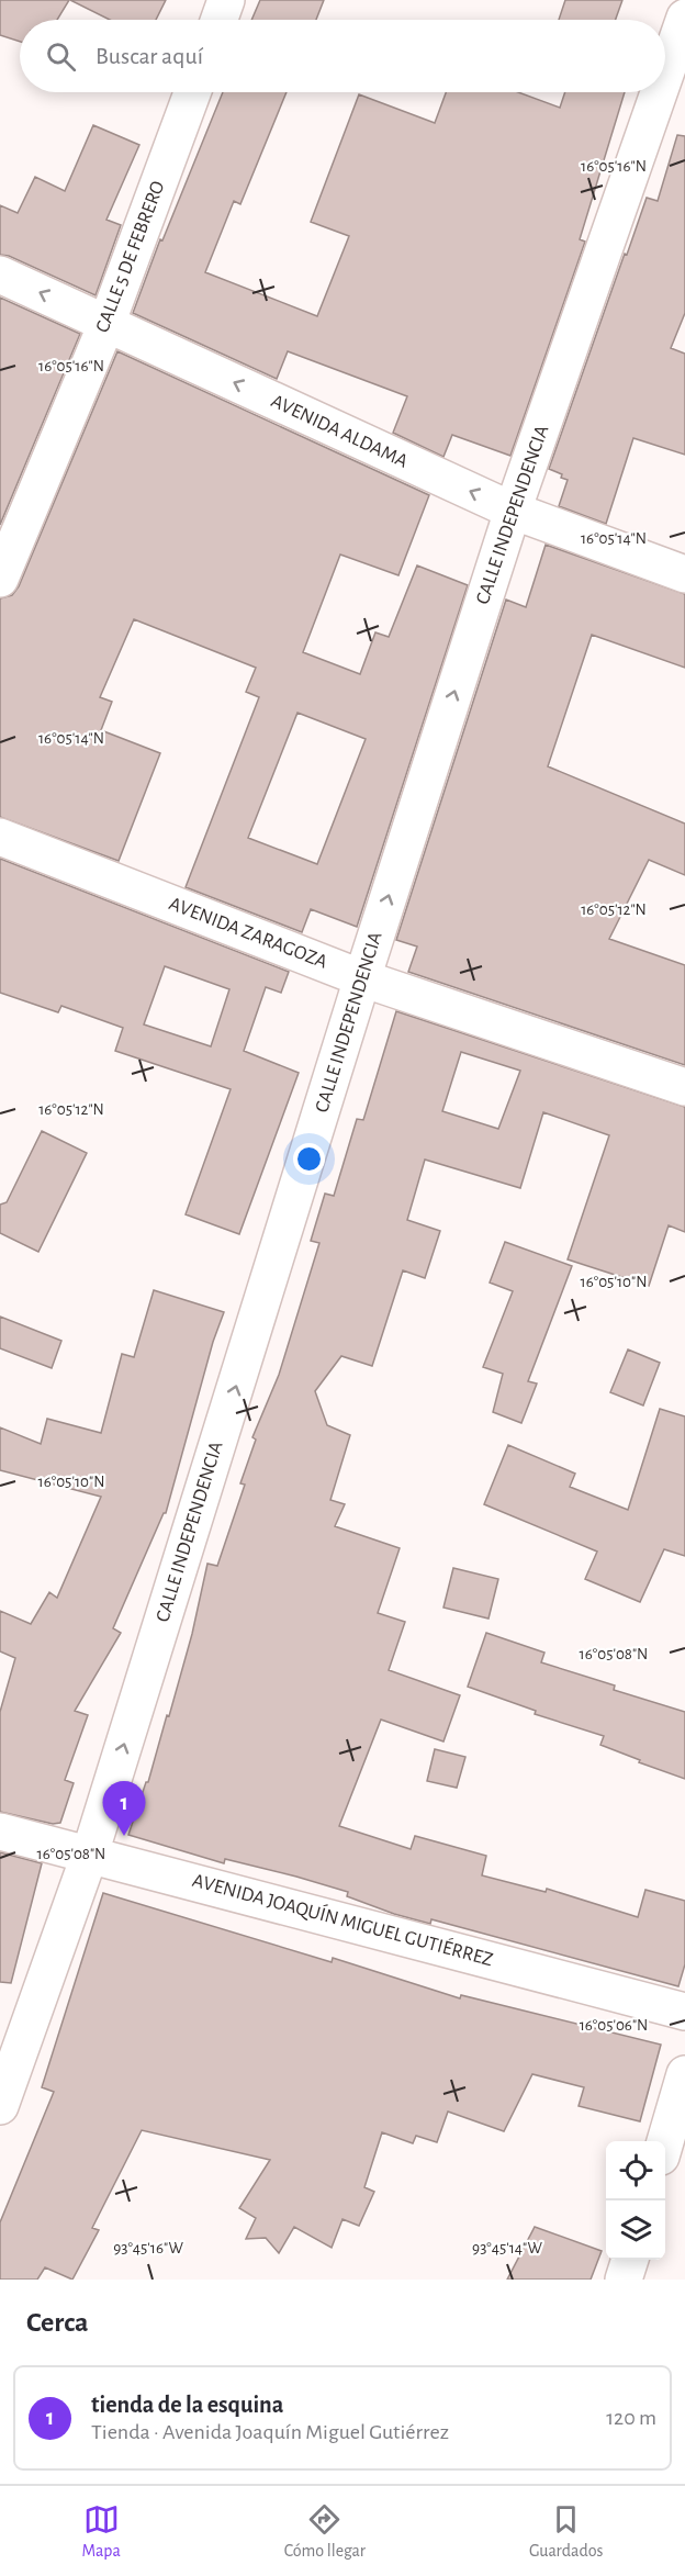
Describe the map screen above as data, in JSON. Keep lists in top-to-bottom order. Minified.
{"streets":{"street":["CALLE 5 DE FEBRERO","AVENIDA ALDAMA","CALLE INDEPENDENCIA","AVENIDA ZARAGOZA","AVENIDA JOAQUÍN MIGUEL GUTIÉRREZ"]},"crossings":[["CALLE 5 DE FEBRERO","AVENIDA ALDAMA"],["AVENIDA ALDAMA","CALLE INDEPENDENCIA"],["CALLE INDEPENDENCIA","AVENIDA ZARAGOZA"],["CALLE INDEPENDENCIA","AVENIDA JOAQUÍN MIGUEL GUTIÉRREZ"]],"one_way":["AVENIDA ALDAMA","CALLE INDEPENDENCIA"],"page":{"search":"Buscar aquí","pins":"1","heading":"Cerca","list":[{"mark":"1","name":"tienda de la esquina","note":"Tienda · Avenida Joaquín Miguel Gutiérrez","value":"120 m"}],"nav":["Mapa","Cómo llegar","Guardados"]},"coordinates":["16°05'16\"N","16°05'14\"N","16°05'12\"N","16°05'10\"N","16°05'08\"N","16°05'06\"N","93°45'16\"W","93°45'14\"W"]}
